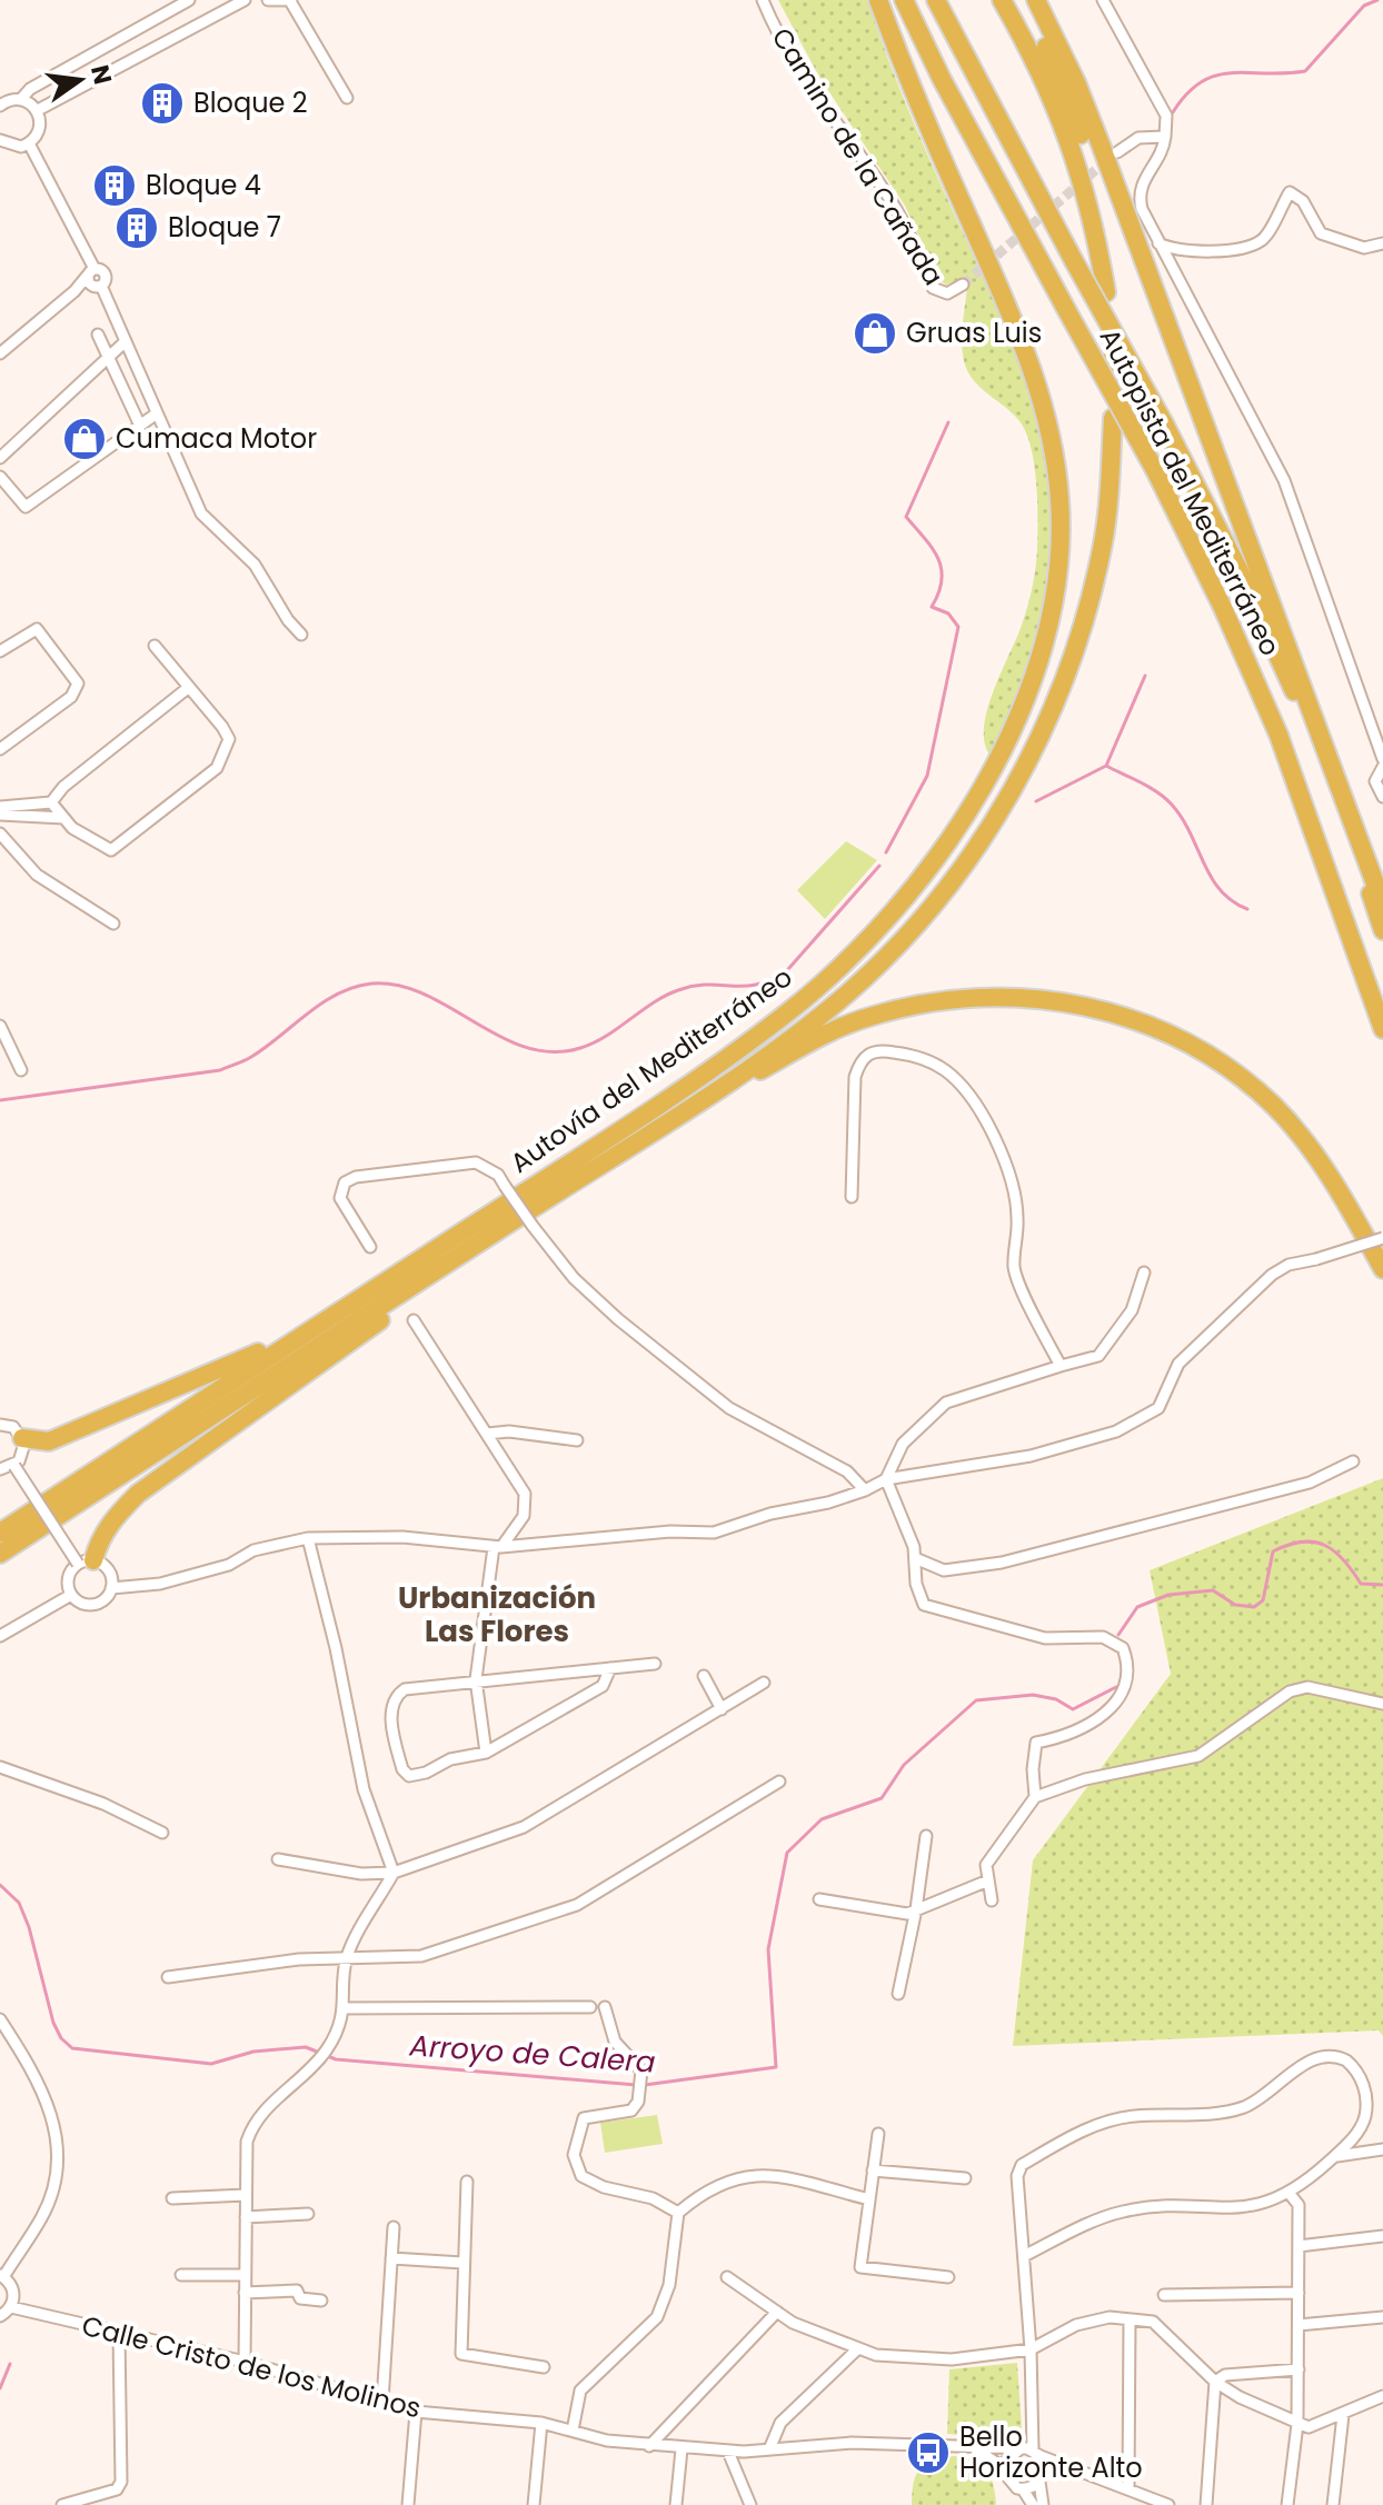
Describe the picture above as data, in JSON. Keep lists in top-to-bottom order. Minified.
{"streets":{"highway":["Autopista del Mediterráneo","Autovía del Mediterráneo"],"street":["Camino de la Cañada","Calle Cristo de los Molinos"]},"districts":["Urbanización Las Flores"],"water":["Arroyo de Calera"],"places":{"building":["Bloque 2","Bloque 4","Bloque 7"],"shop":["Gruas Luis","Cumaca Motor"],"bus stop":["Bello Horizonte Alto"]},"north":"right"}
